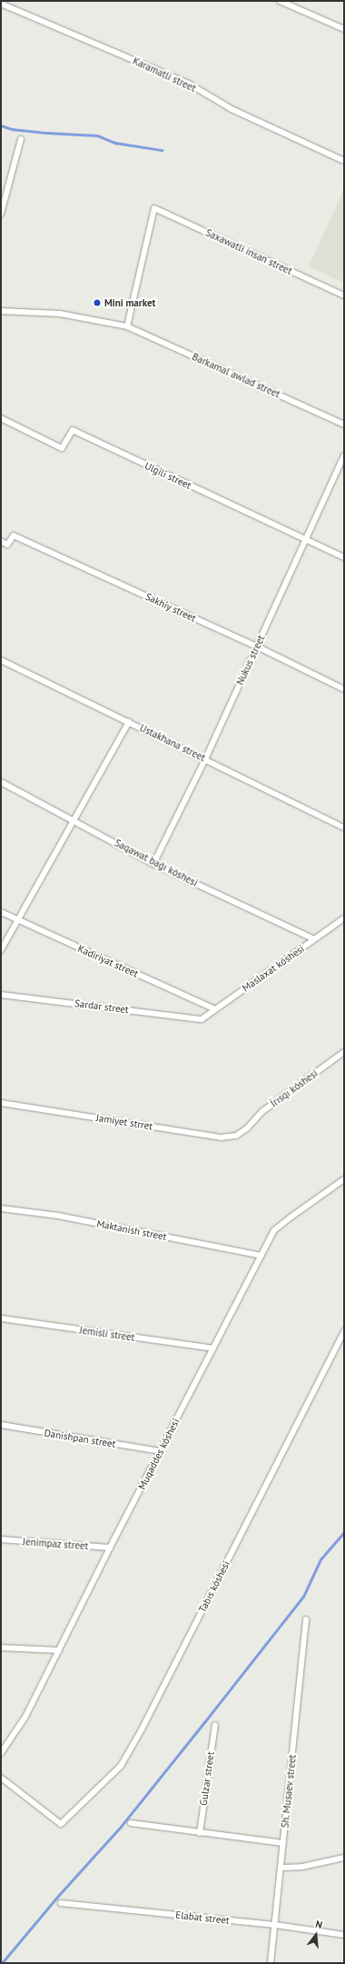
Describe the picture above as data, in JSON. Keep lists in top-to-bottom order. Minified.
{"streets":{"street":["Karamatli street","Saxawatli insan street","Barkamal awlad street","Ulgili street","Sakhiy street","Nukus street","Ustakhana street","Saqawat baǵı kóshesi","Kadiriyat street","Maslaxat kóshesi","Sardar street","Írısqı kóshesi","Jamiyet strret","Maktanish street","Jemisli street","Danishpan street","Muqaddes kóshesi","Jenimpaz street","Tabıs kóshesi","Gulzar street","Sh. Musaev street","Elabat street"]},"crossings":[["Saxawatli insan street","Barkamal awlad street"],["Ulgili street","Nukus street"],["Sakhiy street","Nukus street"],["Nukus street","Ustakhana street"],["Nukus street","Saqawat baǵı kóshesi"],["Saqawat baǵı kóshesi","Maslaxat kóshesi"],["Kadiriyat street","Maslaxat kóshesi"],["Maslaxat kóshesi","Sardar street"],["Írısqı kóshesi","Jamiyet strret"],["Maktanish street","Muqaddes kóshesi"],["Jemisli street","Muqaddes kóshesi"],["Danishpan street","Muqaddes kóshesi"],["Muqaddes kóshesi","Jenimpaz street"],["Sh. Musaev street","Elabat street"]],"places":["Mini market"],"north":"top"}
